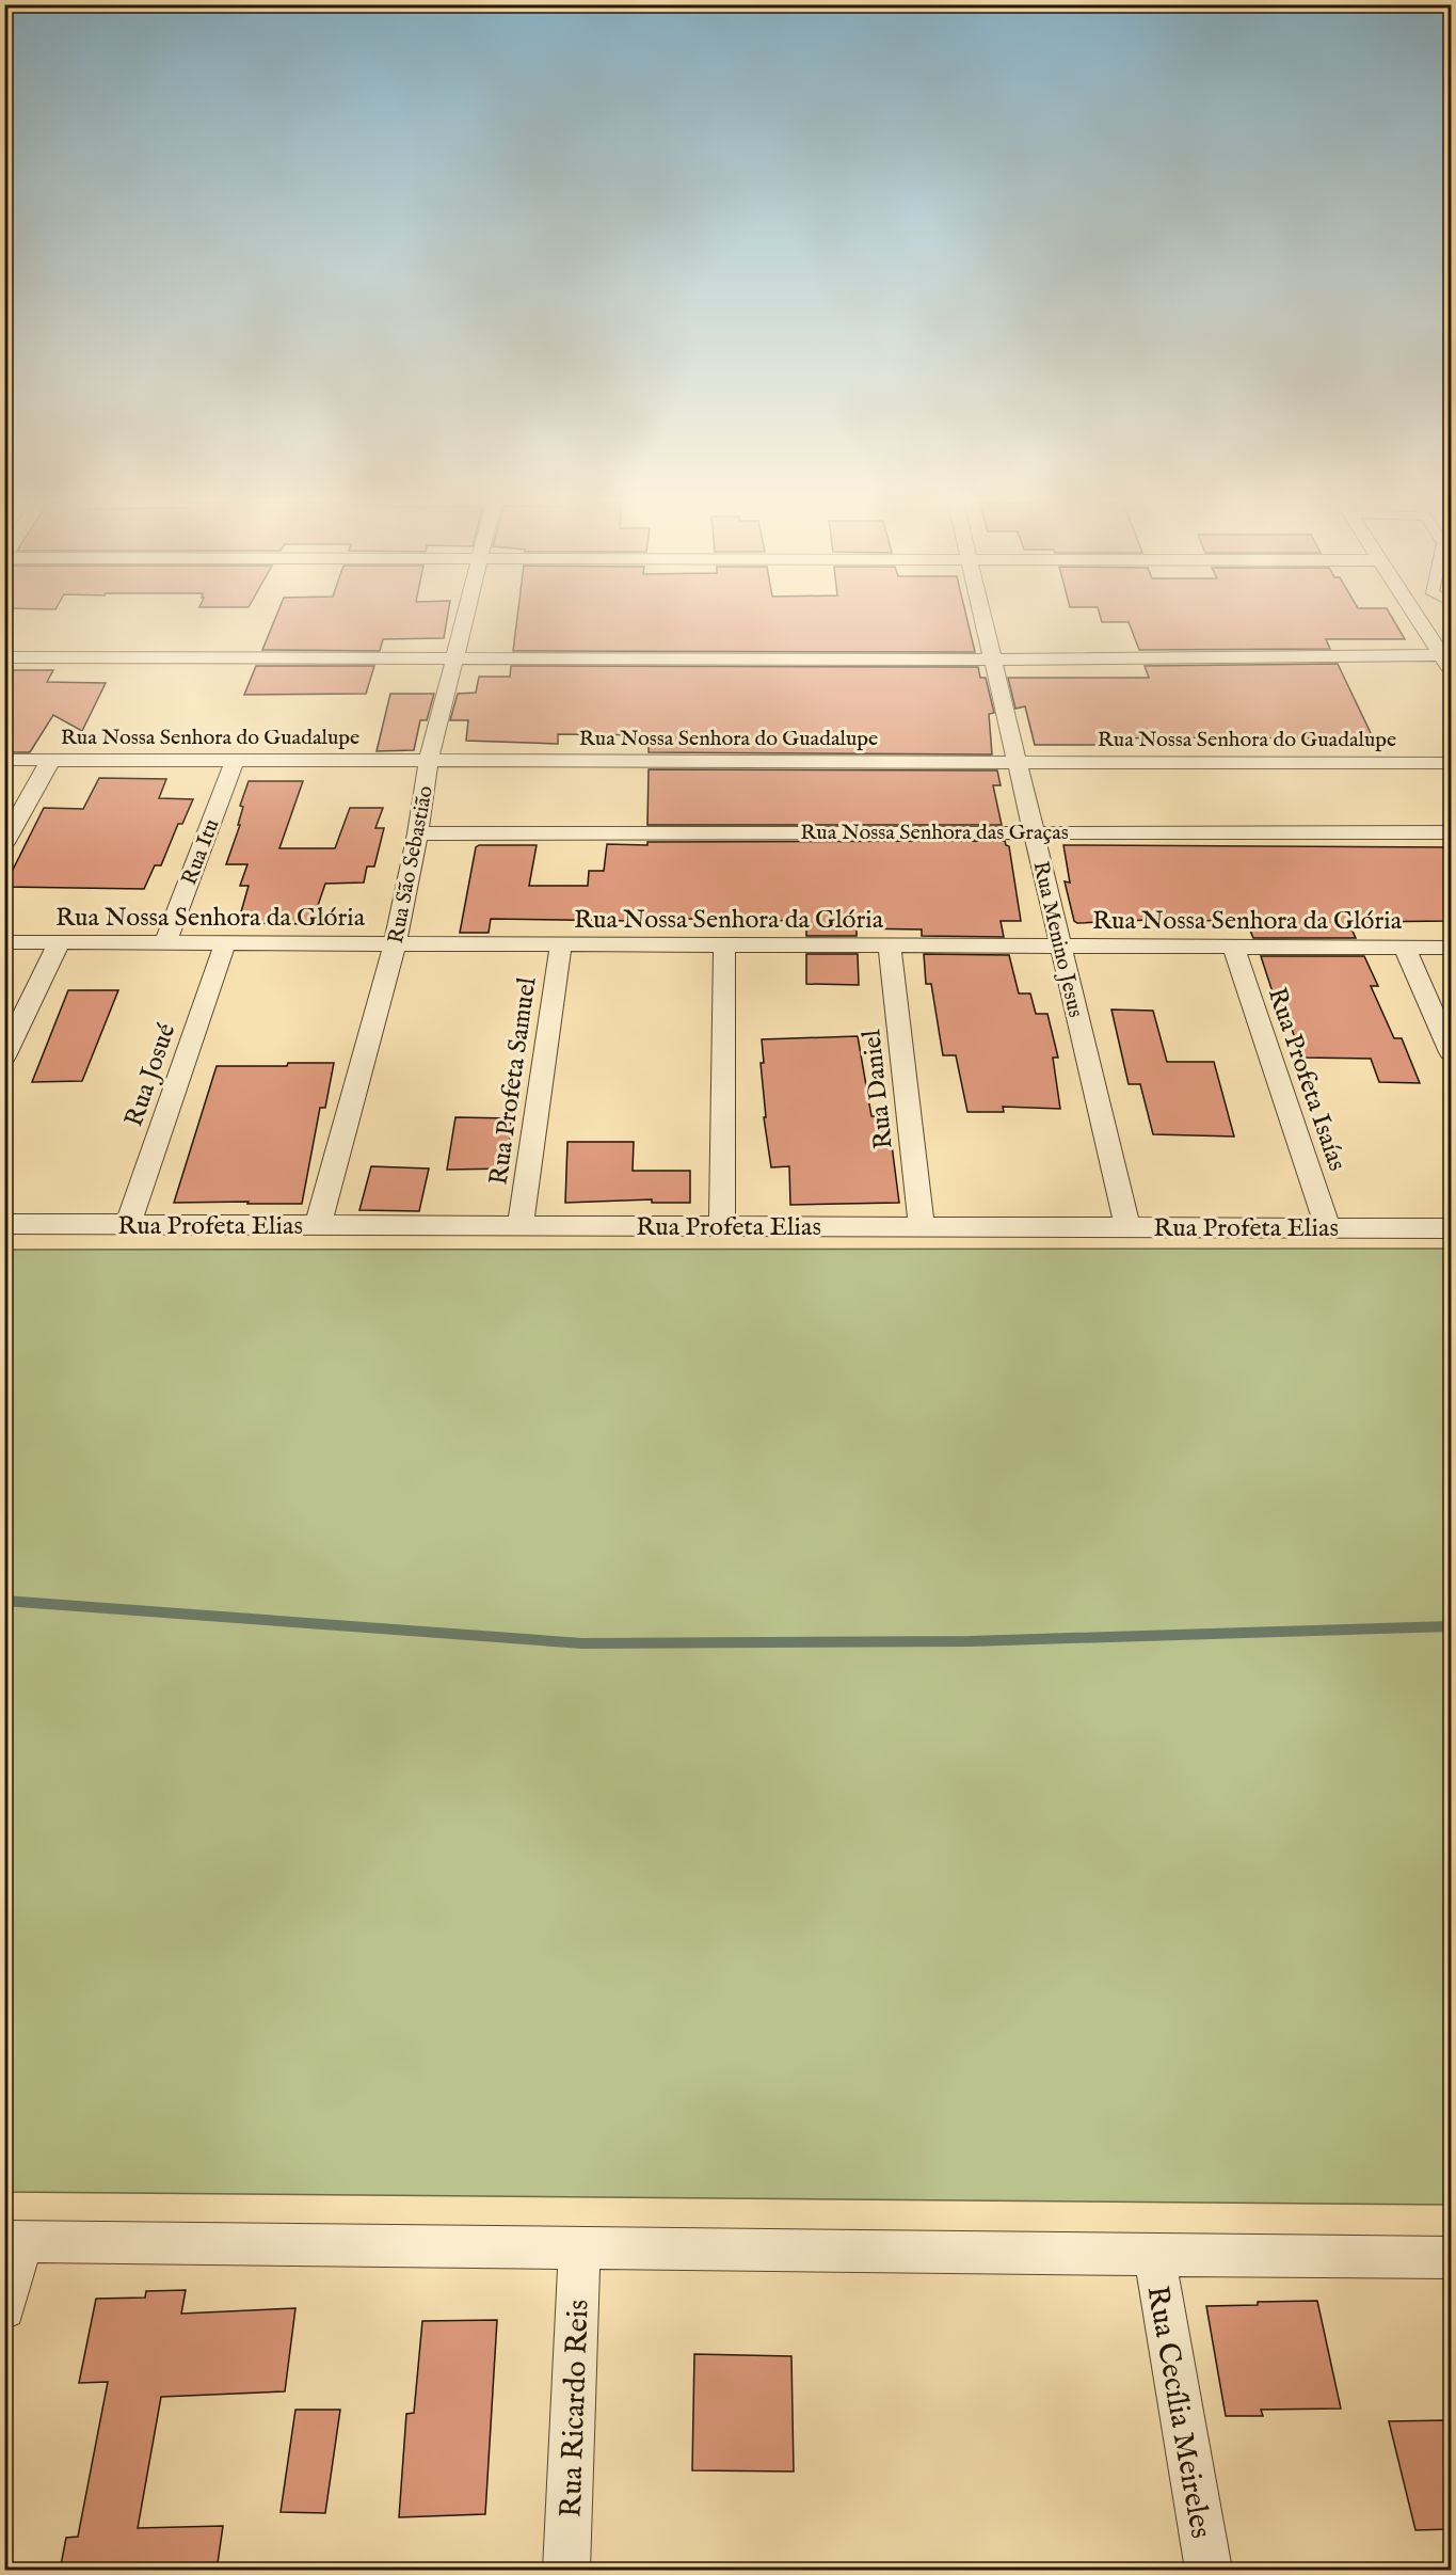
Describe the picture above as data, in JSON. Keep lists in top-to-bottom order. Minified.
{"streets":{"street":["Rua Nossa Senhora do Guadalupe","Rua Nossa Senhora das Graças","Rua Itu","Rua São Sebastião","Rua Nossa Senhora da Glória","Rua Menino Jesus","Rua Josué","Rua Profeta Isaías","Rua Profeta Samuel","Rua Daniel","Rua Profeta Elias","Rua Ricardo Reis","Rua Cecília Meireles"]},"crossings":[["Rua Nossa Senhora do Guadalupe","Rua Itu"],["Rua Nossa Senhora do Guadalupe","Rua São Sebastião"],["Rua Nossa Senhora do Guadalupe","Rua Menino Jesus"],["Rua Nossa Senhora das Graças","Rua São Sebastião"],["Rua Nossa Senhora das Graças","Rua Menino Jesus"],["Rua Itu","Rua Nossa Senhora da Glória"],["Rua São Sebastião","Rua Nossa Senhora da Glória"],["Rua São Sebastião","Rua Profeta Elias"],["Rua Nossa Senhora da Glória","Rua Menino Jesus"],["Rua Nossa Senhora da Glória","Rua Josué"],["Rua Nossa Senhora da Glória","Rua Profeta Isaías"],["Rua Nossa Senhora da Glória","Rua Profeta Samuel"],["Rua Nossa Senhora da Glória","Rua Daniel"],["Rua Menino Jesus","Rua Profeta Elias"],["Rua Josué","Rua Profeta Elias"],["Rua Profeta Isaías","Rua Profeta Elias"],["Rua Profeta Samuel","Rua Profeta Elias"],["Rua Daniel","Rua Profeta Elias"]]}
